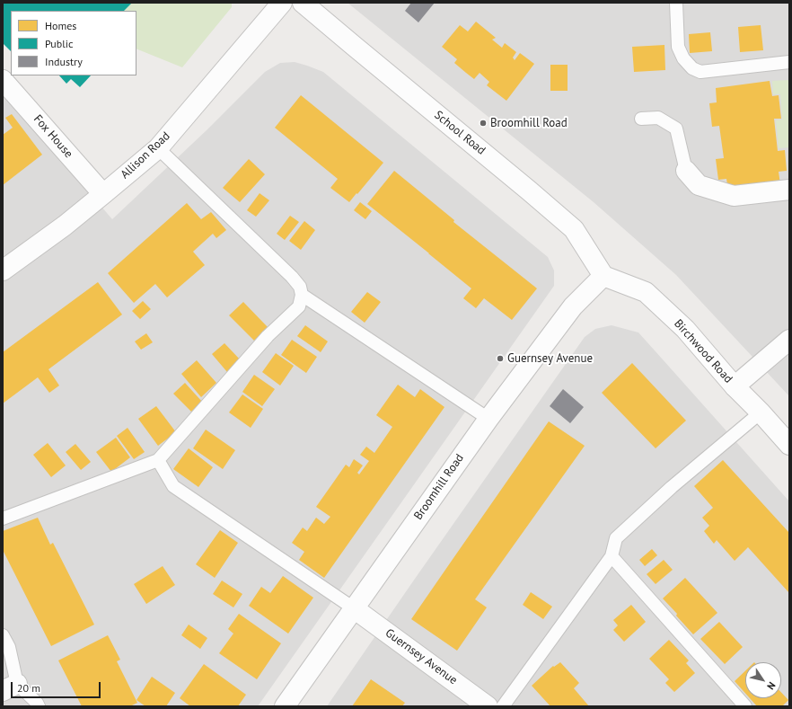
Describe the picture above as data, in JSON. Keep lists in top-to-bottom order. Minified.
{"streets":{"street":["School Road","Fox House","Allison Road","Birchwood Road","Broomhill Road","Guernsey Avenue"]},"crossings":[["School Road","Birchwood Road"],["School Road","Broomhill Road"],["Fox House","Allison Road"],["Birchwood Road","Broomhill Road"],["Broomhill Road","Guernsey Avenue"]],"places":["Broomhill Road","Guernsey Avenue"],"legend":["Homes","Public","Industry"],"scale_bar":"20 m","north":"bottom right"}
